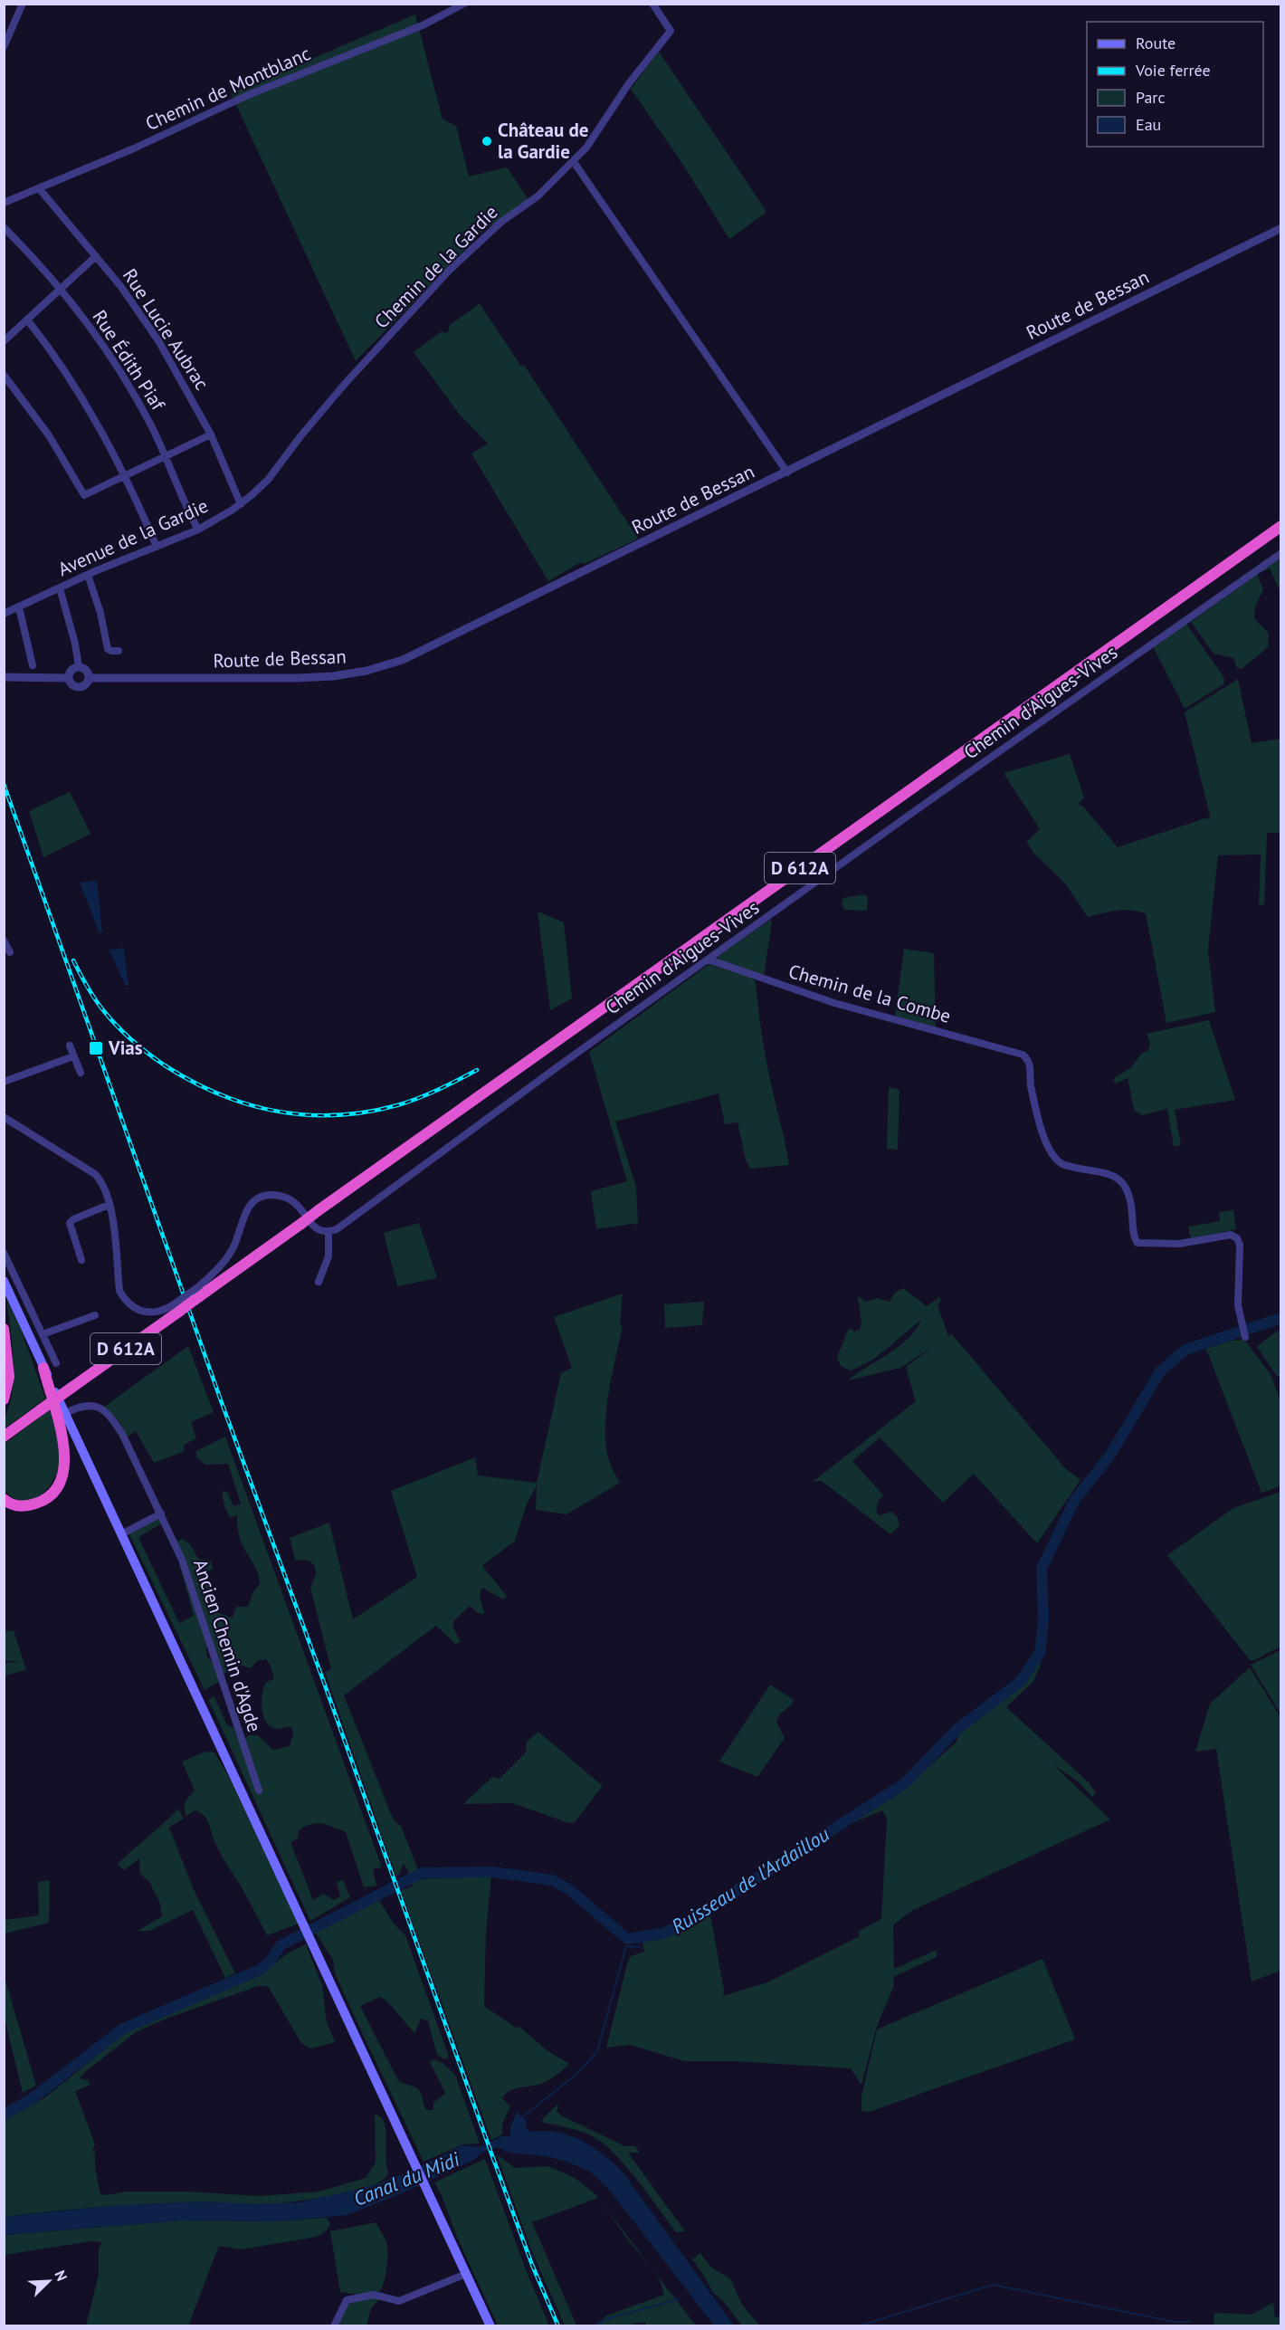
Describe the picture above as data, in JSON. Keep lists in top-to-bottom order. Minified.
{"streets":{"highway":["D 612A"],"street":["Chemin de Montblanc","Chemin de la Gardie","Route de Bessan","Rue Lucie Aubrac","Rue Édith Piaf","Avenue de la Gardie","Chemin d'Aigues-Vives","Chemin de la Combe","Ancien Chemin d'Agde"]},"crossings":[["Chemin de Montblanc","Rue Lucie Aubrac"],["Chemin de la Gardie","Avenue de la Gardie"],["Rue Lucie Aubrac","Avenue de la Gardie"],["Rue Édith Piaf","Avenue de la Gardie"],["Chemin d'Aigues-Vives","Chemin de la Combe"]],"water":["Ruisseau de l'Ardaillou","Canal du Midi"],"places":{"other":["Château de la Gardie"],"transit":["Vias"]},"legend":["Route","Voie ferrée","Parc","Eau"],"north":"top right"}
